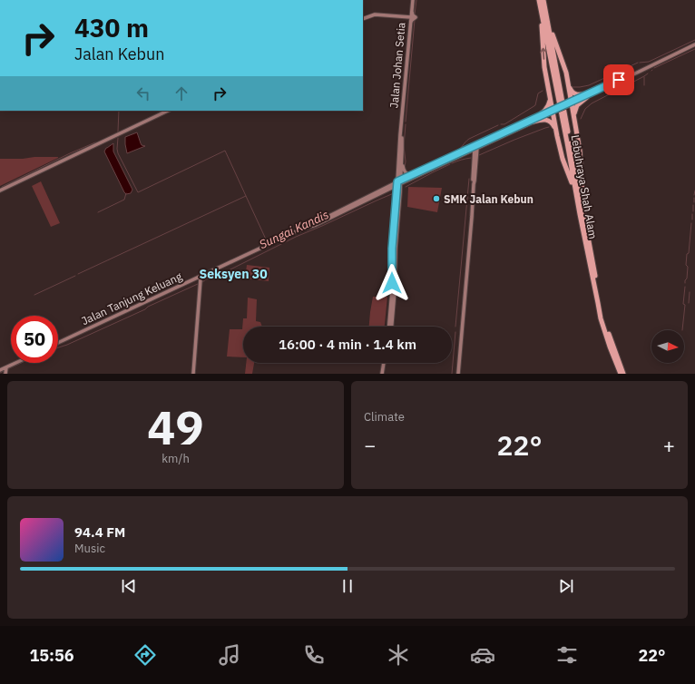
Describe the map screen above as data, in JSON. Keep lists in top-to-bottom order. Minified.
{"streets":{"highway":["Lebuhraya Shah Alam"],"main road":["Jalan Johan Setia","Jalan Tanjung Keluang"]},"crossings":[["Jalan Johan Setia","Jalan Tanjung Keluang"]],"districts":["Seksyen 30"],"water":["Sungai Kandis"],"places":["SMK Jalan Kebun"],"north":"right","page":{"turn":["430 m","Jalan Kebun"],"limit":"50","trip":"16:00 · 4 min · 1.4 km","tile":[["49","km/h"],"Climate"],"heat":["−","22°","+"],"song":["94.4 FM","Music"],"tabs":["15:56","22°"]}}
